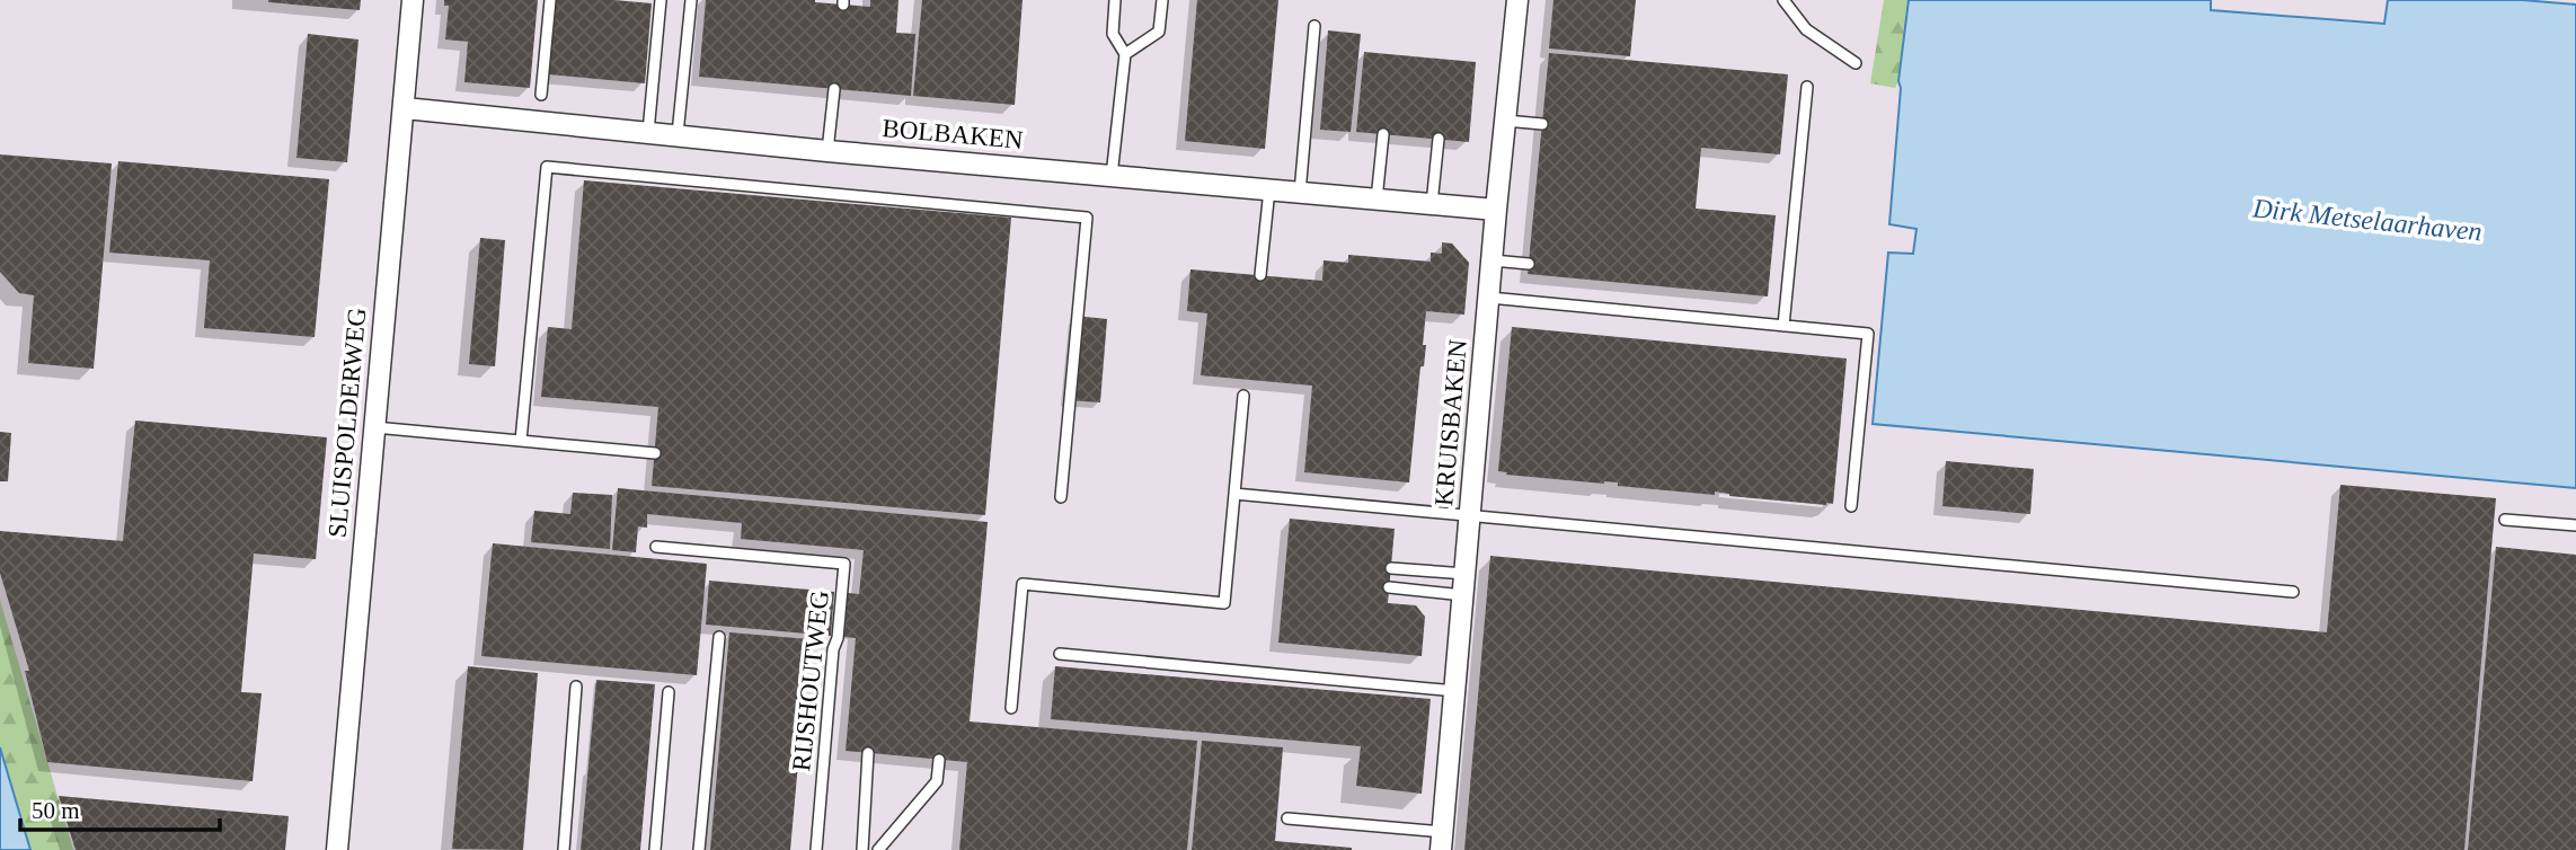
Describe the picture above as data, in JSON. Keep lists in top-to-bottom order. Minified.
{"streets":{"street":["BOLBAKEN","SLUISPOLDERWEG","KRUISBAKEN"],"lane":["RIJSHOUTWEG"]},"crossings":[["BOLBAKEN","SLUISPOLDERWEG"],["BOLBAKEN","KRUISBAKEN"]],"water":["Dirk Metselaarhaven"],"scale_bar":"50 m"}
